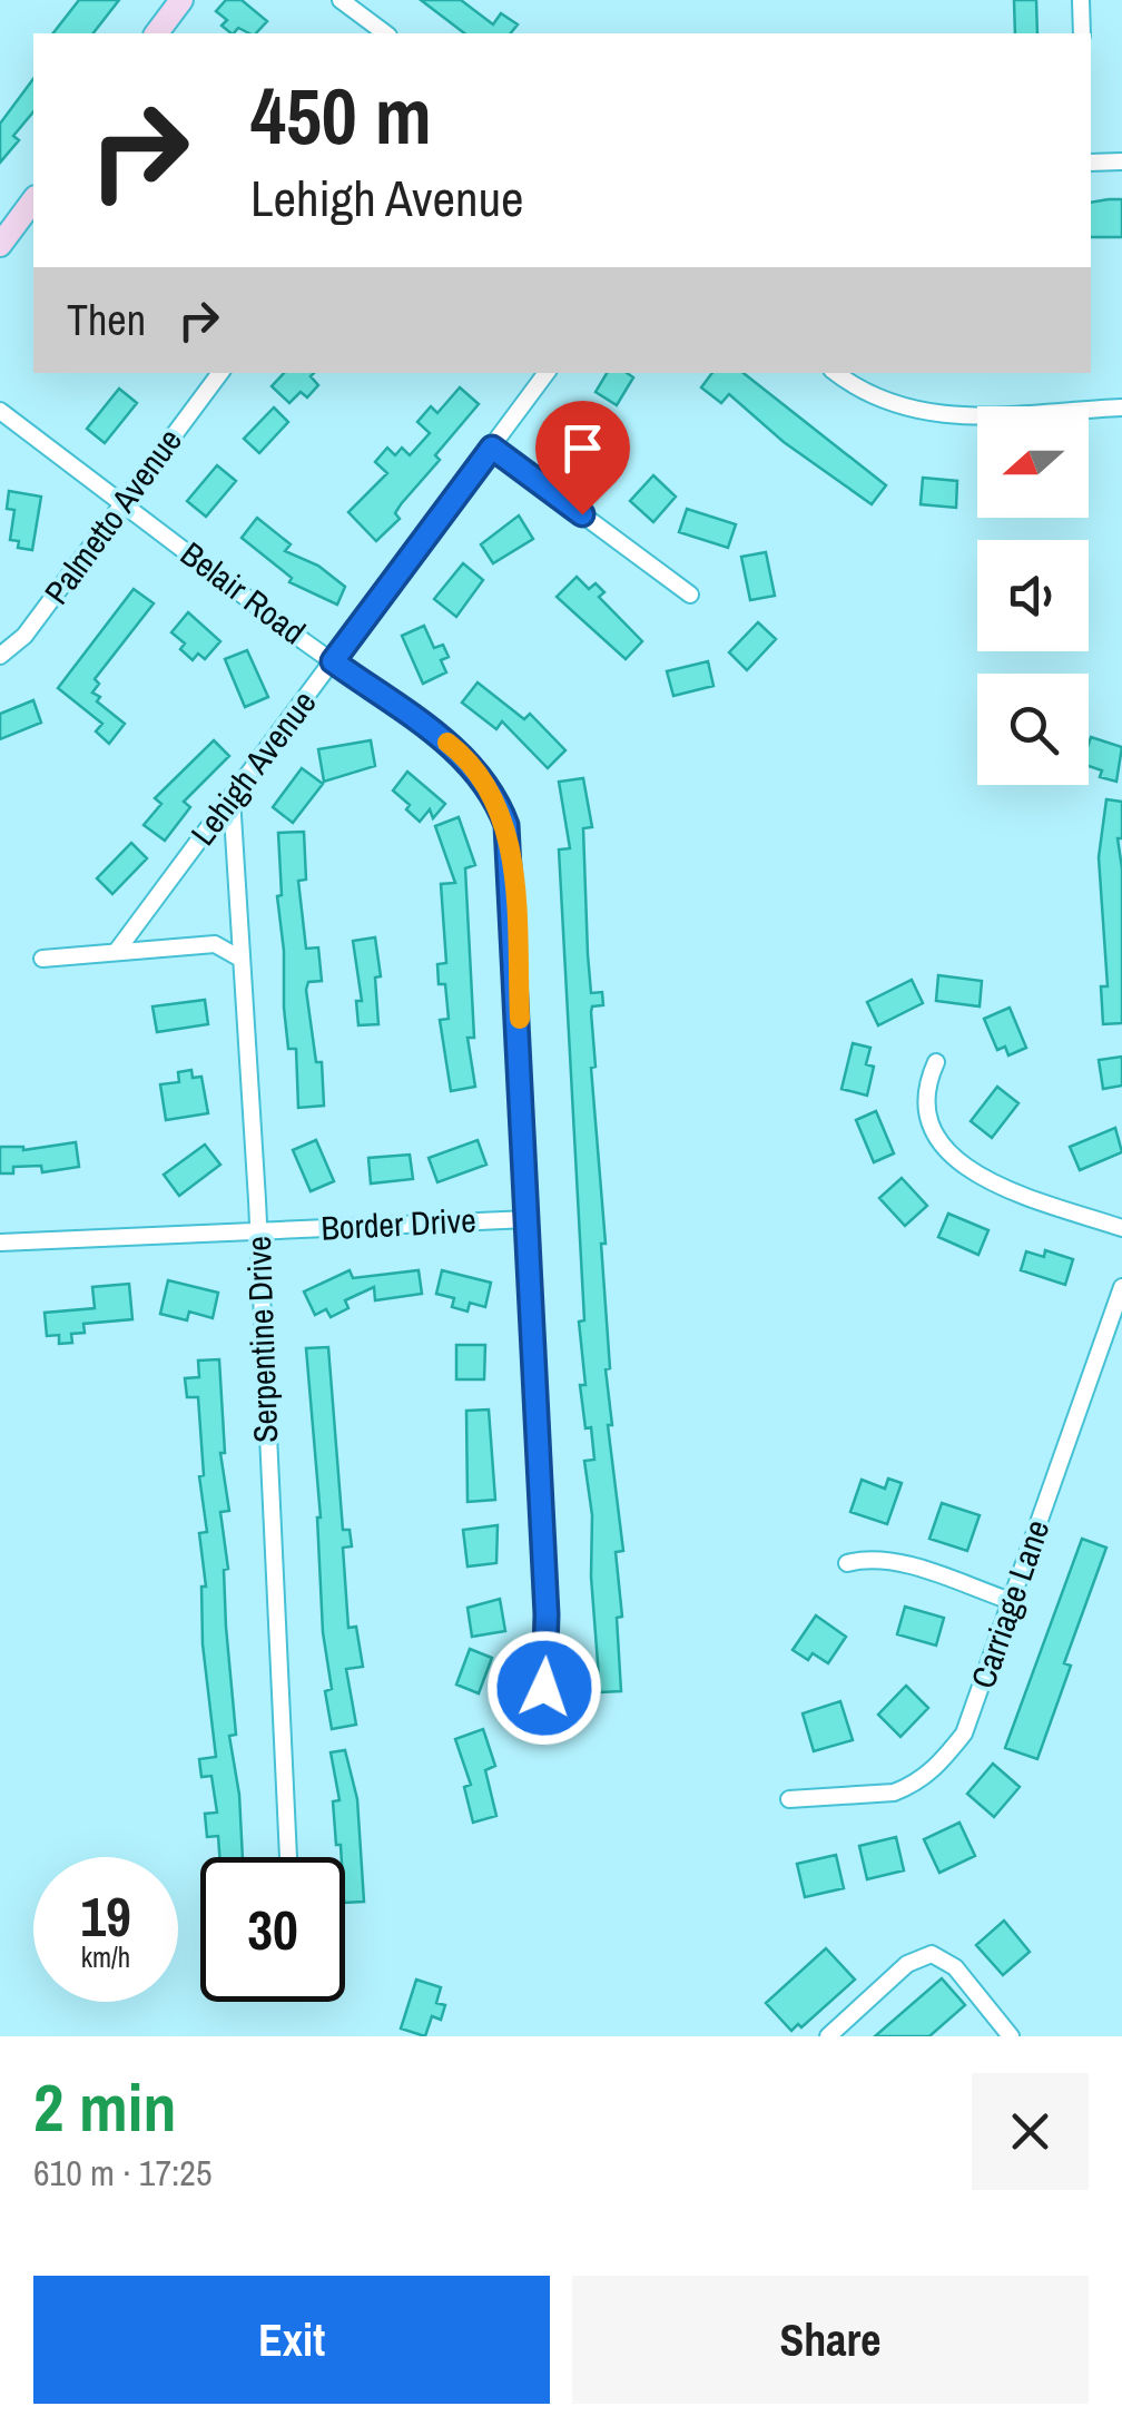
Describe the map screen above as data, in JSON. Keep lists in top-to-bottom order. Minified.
{"streets":{"street":["Palmetto Avenue","Belair Road","Lehigh Avenue","Border Drive","Serpentine Drive","Carriage Lane"]},"crossings":[["Palmetto Avenue","Belair Road"],["Belair Road","Lehigh Avenue"],["Belair Road","Border Drive"],["Lehigh Avenue","Serpentine Drive"],["Border Drive","Serpentine Drive"]],"north":"left","page":{"turn":["450 m","Lehigh Avenue"],"then":"Then","speed":"19 km/h","limit":"30","heading":["2 min","610 m · 17:25"],"buttons":["Exit","Share"]}}
